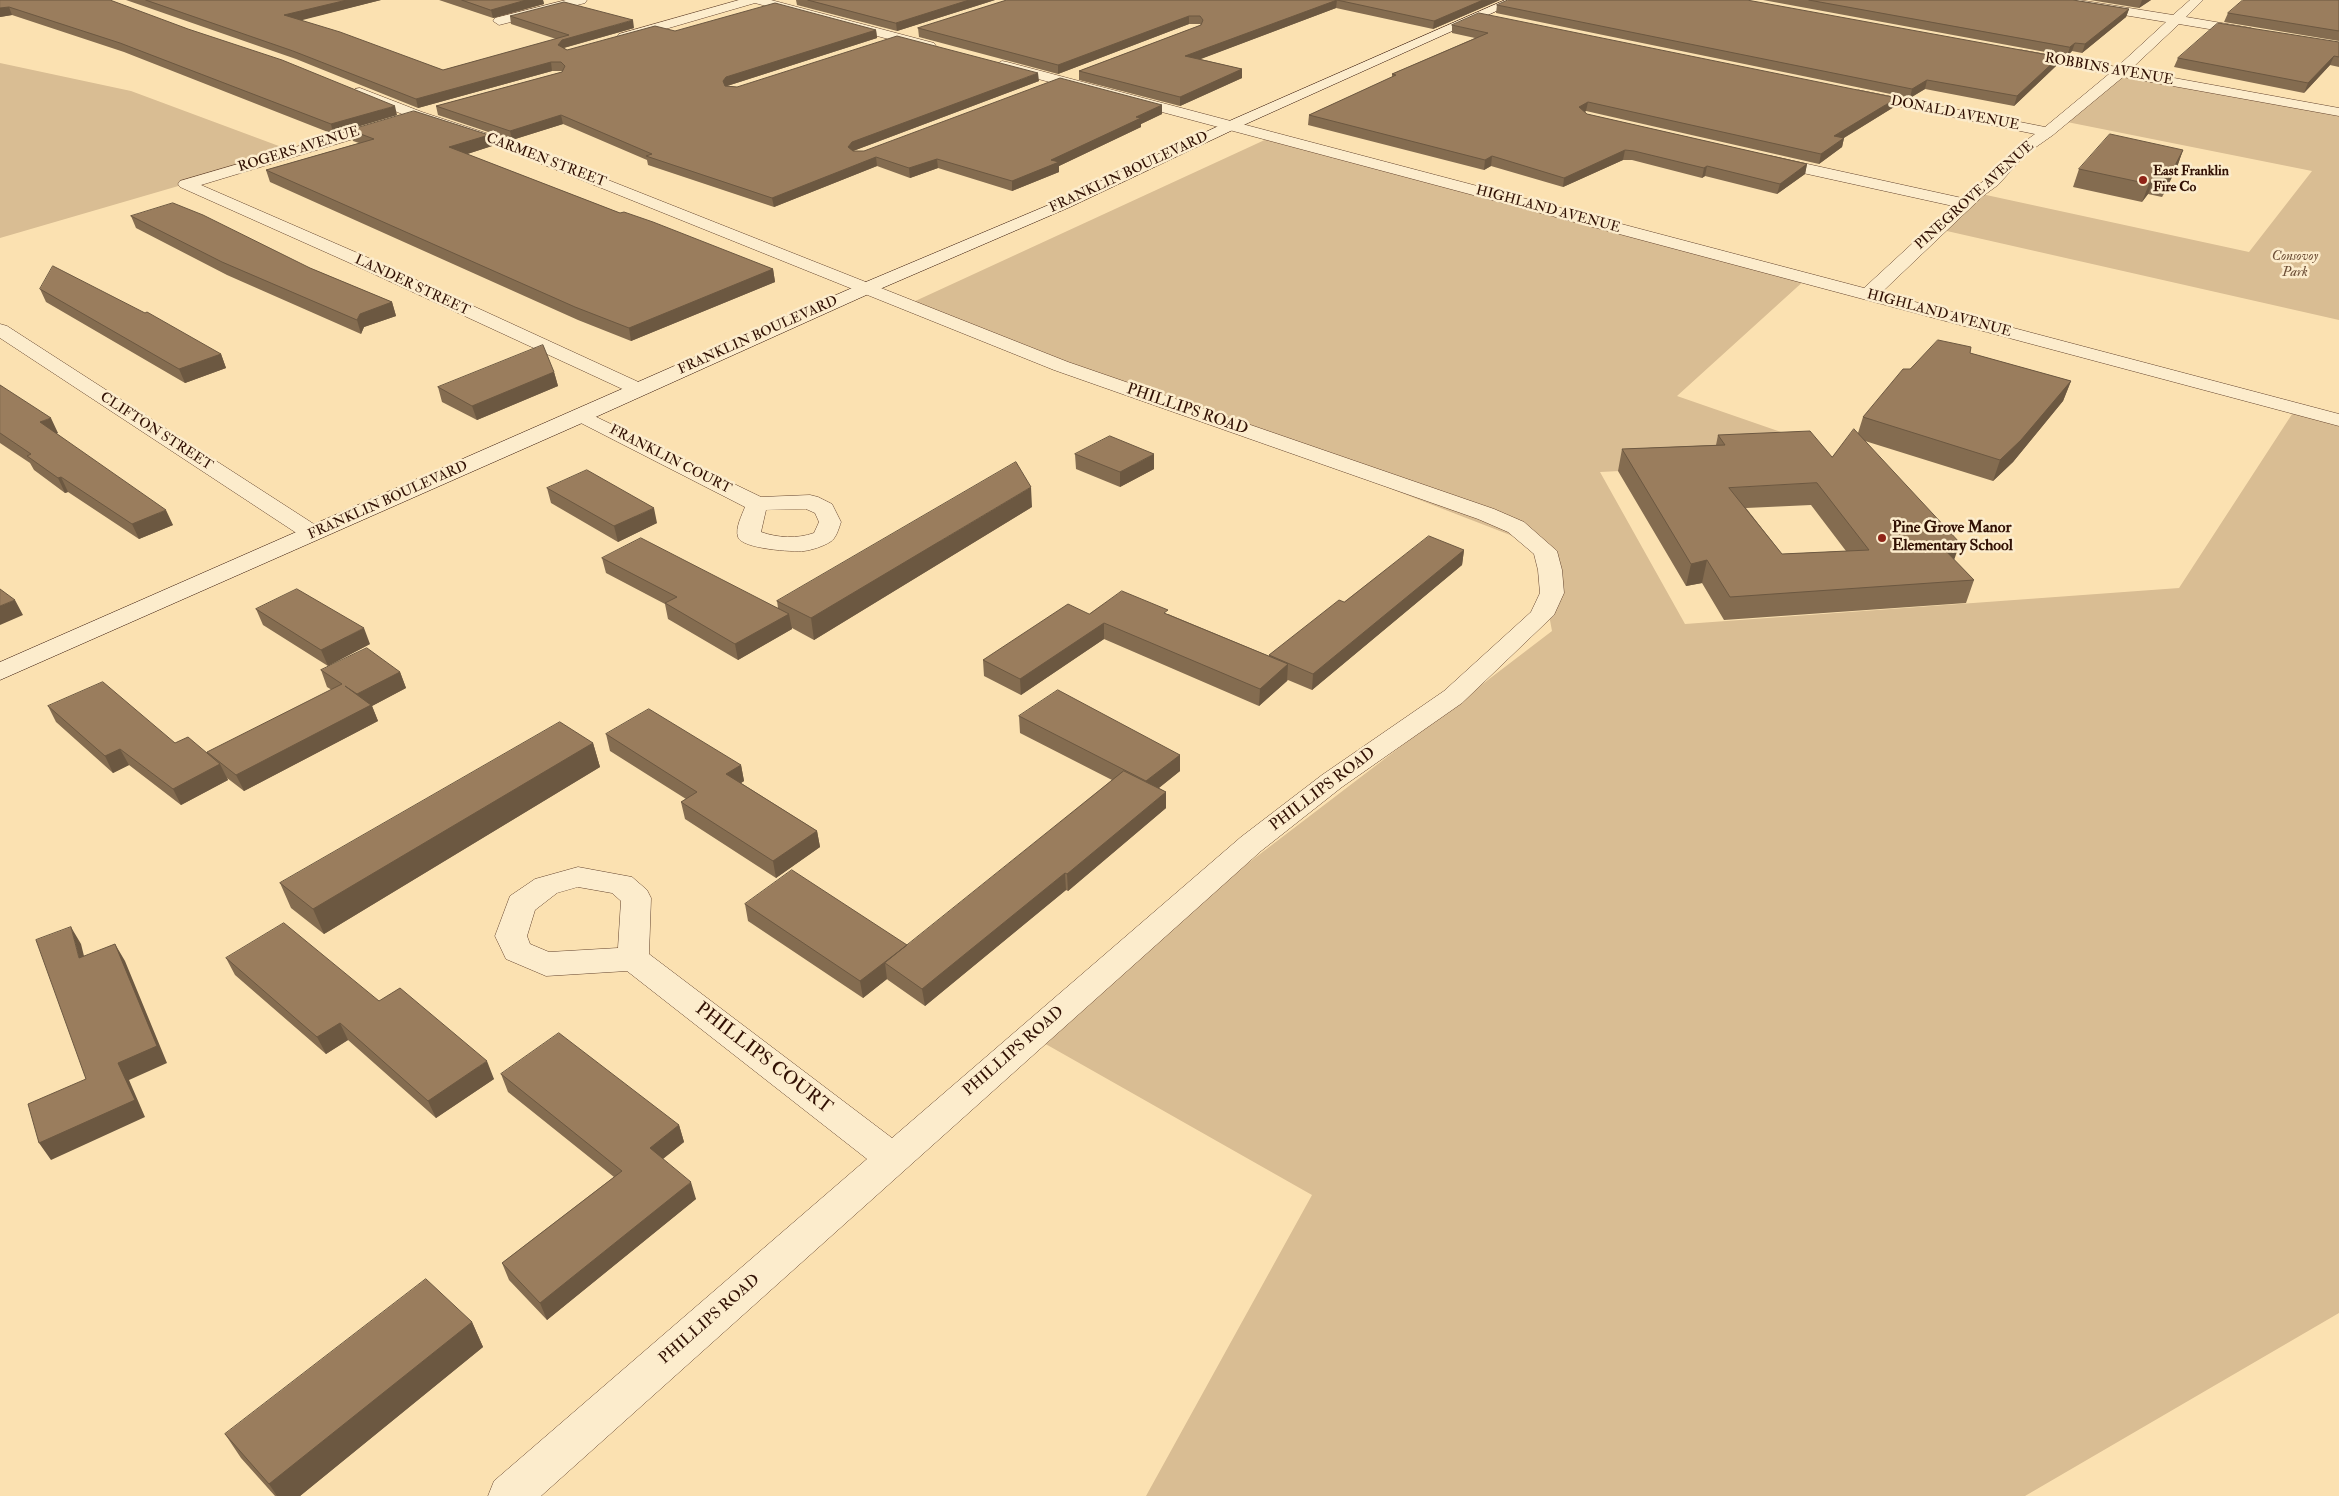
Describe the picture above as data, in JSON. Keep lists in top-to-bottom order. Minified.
{"streets":{"street":["ROBBINS AVENUE","DONALD AVENUE","ROGERS AVENUE","CARMEN STREET","FRANKLIN BOULEVARD","PINEGROVE AVENUE","HIGHLAND AVENUE","LANDER STREET","PHILLIPS ROAD","CLIFTON STREET","FRANKLIN COURT","PHILLIPS COURT"]},"crossings":[["ROBBINS AVENUE","PINEGROVE AVENUE"],["DONALD AVENUE","PINEGROVE AVENUE"],["ROGERS AVENUE","CARMEN STREET"],["ROGERS AVENUE","LANDER STREET"],["CARMEN STREET","FRANKLIN BOULEVARD"],["CARMEN STREET","PHILLIPS ROAD"],["FRANKLIN BOULEVARD","HIGHLAND AVENUE"],["FRANKLIN BOULEVARD","LANDER STREET"],["FRANKLIN BOULEVARD","PHILLIPS ROAD"],["FRANKLIN BOULEVARD","CLIFTON STREET"],["FRANKLIN BOULEVARD","FRANKLIN COURT"],["PINEGROVE AVENUE","HIGHLAND AVENUE"],["PHILLIPS ROAD","PHILLIPS COURT"]],"parks":["Consovoy Park"],"places":["East Franklin Fire Co","Pine Grove Manor Elementary School"]}
